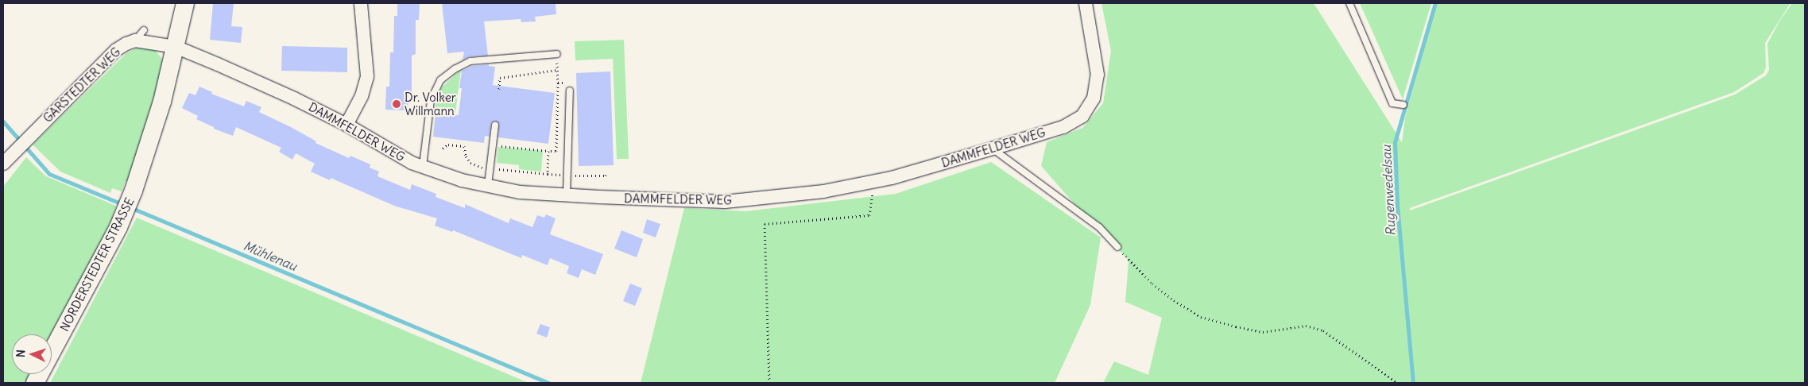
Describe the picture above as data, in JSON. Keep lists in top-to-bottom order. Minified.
{"streets":{"main road":["NORDERSTEDTER STRASSE"],"street":["GARSTEDTER WEG","DAMMFELDER WEG"]},"crossings":[["DAMMFELDER WEG","NORDERSTEDTER STRASSE"]],"water":["Rugenwedelsau","Mühlenau"],"places":["Dr. Volker Willmann"],"north":"left"}
